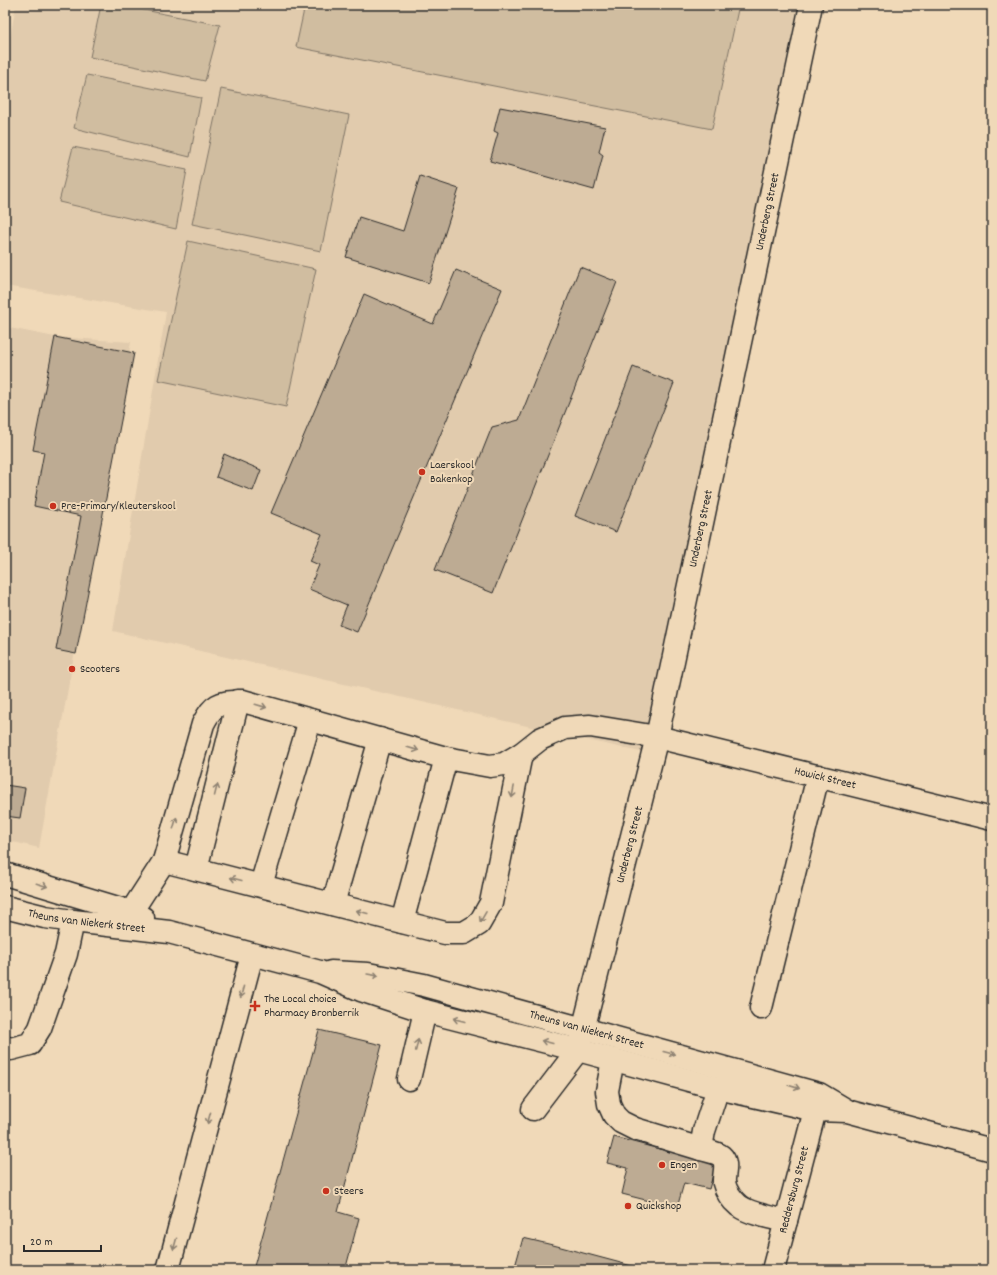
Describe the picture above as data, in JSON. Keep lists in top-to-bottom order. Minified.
{"streets":{"street":["Underberg Street","Howick Street","Theuns van Niekerk Street","Reddersburg Street"]},"crossings":[["Underberg Street","Howick Street"],["Underberg Street","Theuns van Niekerk Street"],["Theuns van Niekerk Street","Reddersburg Street"]],"places":{"other":["Laerskool Bakenkop","Pre-Primary/Kleuterskool","Scooters","Engen","Steers","Quickshop"],"health":["The Local choice Pharmacy Bronberrik"]},"scale_bar":"20 m"}
